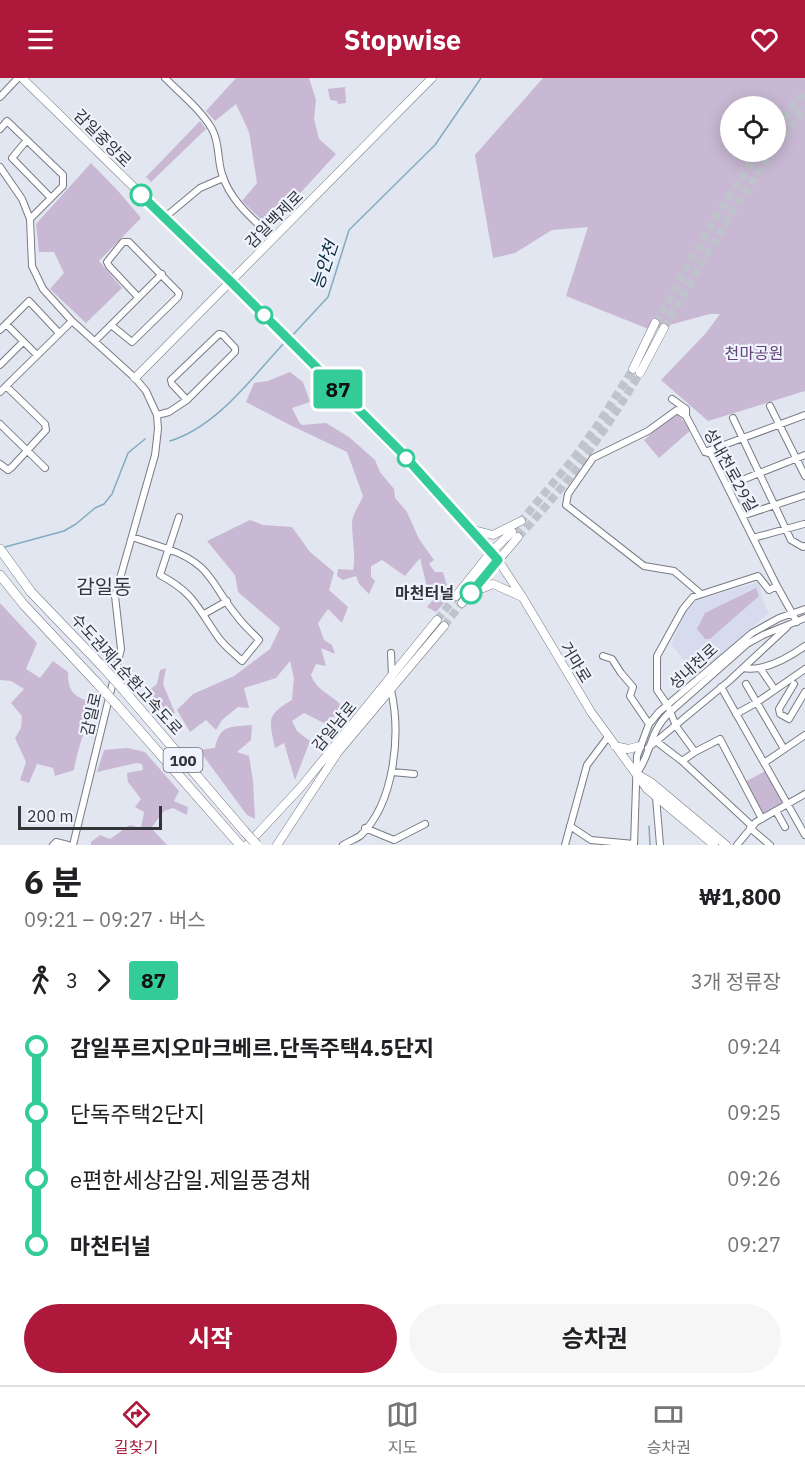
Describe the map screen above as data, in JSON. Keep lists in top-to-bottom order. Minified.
{"streets":{"highway":["수도권제1순환고속도로","100"],"main road":["감일중앙로","감일백제로","거마로","감일남로"],"street":["성내천로29길","성내천로","감일로"]},"crossings":[["감일중앙로","감일백제로"],["감일중앙로","거마로"],["성내천로29길","성내천로"],["거마로","성내천로"]],"districts":["감일동"],"water":["능안천"],"parks":["천마공원"],"places":["마천터널"],"lines":["bus line 87"],"scale_bar":"200 m","page":{"header":"Stopwise","on_map":"87","scale":"200 m","heading":["6 분","09:21 – 09:27 · 버스","₩1,800"],"legs":["3","87","3개 정류장"],"list":[{"name":"감일푸르지오마크베르.단독주택4.5단지","value":"09:24"},{"name":"단독주택2단지","value":"09:25"},{"name":"e편한세상감일.제일풍경채","value":"09:26"},{"name":"마천터널","value":"09:27"}],"buttons":["시작","승차권"],"tabs":["길찾기","지도","승차권"]}}
